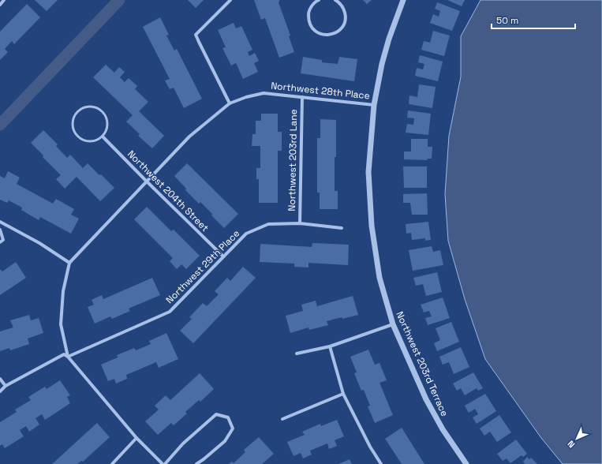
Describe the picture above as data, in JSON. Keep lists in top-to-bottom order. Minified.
{"streets":{"street":["Northwest 28th Place","Northwest 203rd Lane","Northwest 204th Street","Northwest 29th Place","Northwest 203rd Terrace"]},"crossings":[["Northwest 28th Place","Northwest 203rd Lane"],["Northwest 28th Place","Northwest 204th Street"],["Northwest 28th Place","Northwest 203rd Terrace"],["Northwest 203rd Lane","Northwest 29th Place"],["Northwest 204th Street","Northwest 29th Place"]],"scale_bar":"50 m","north":"bottom left"}
